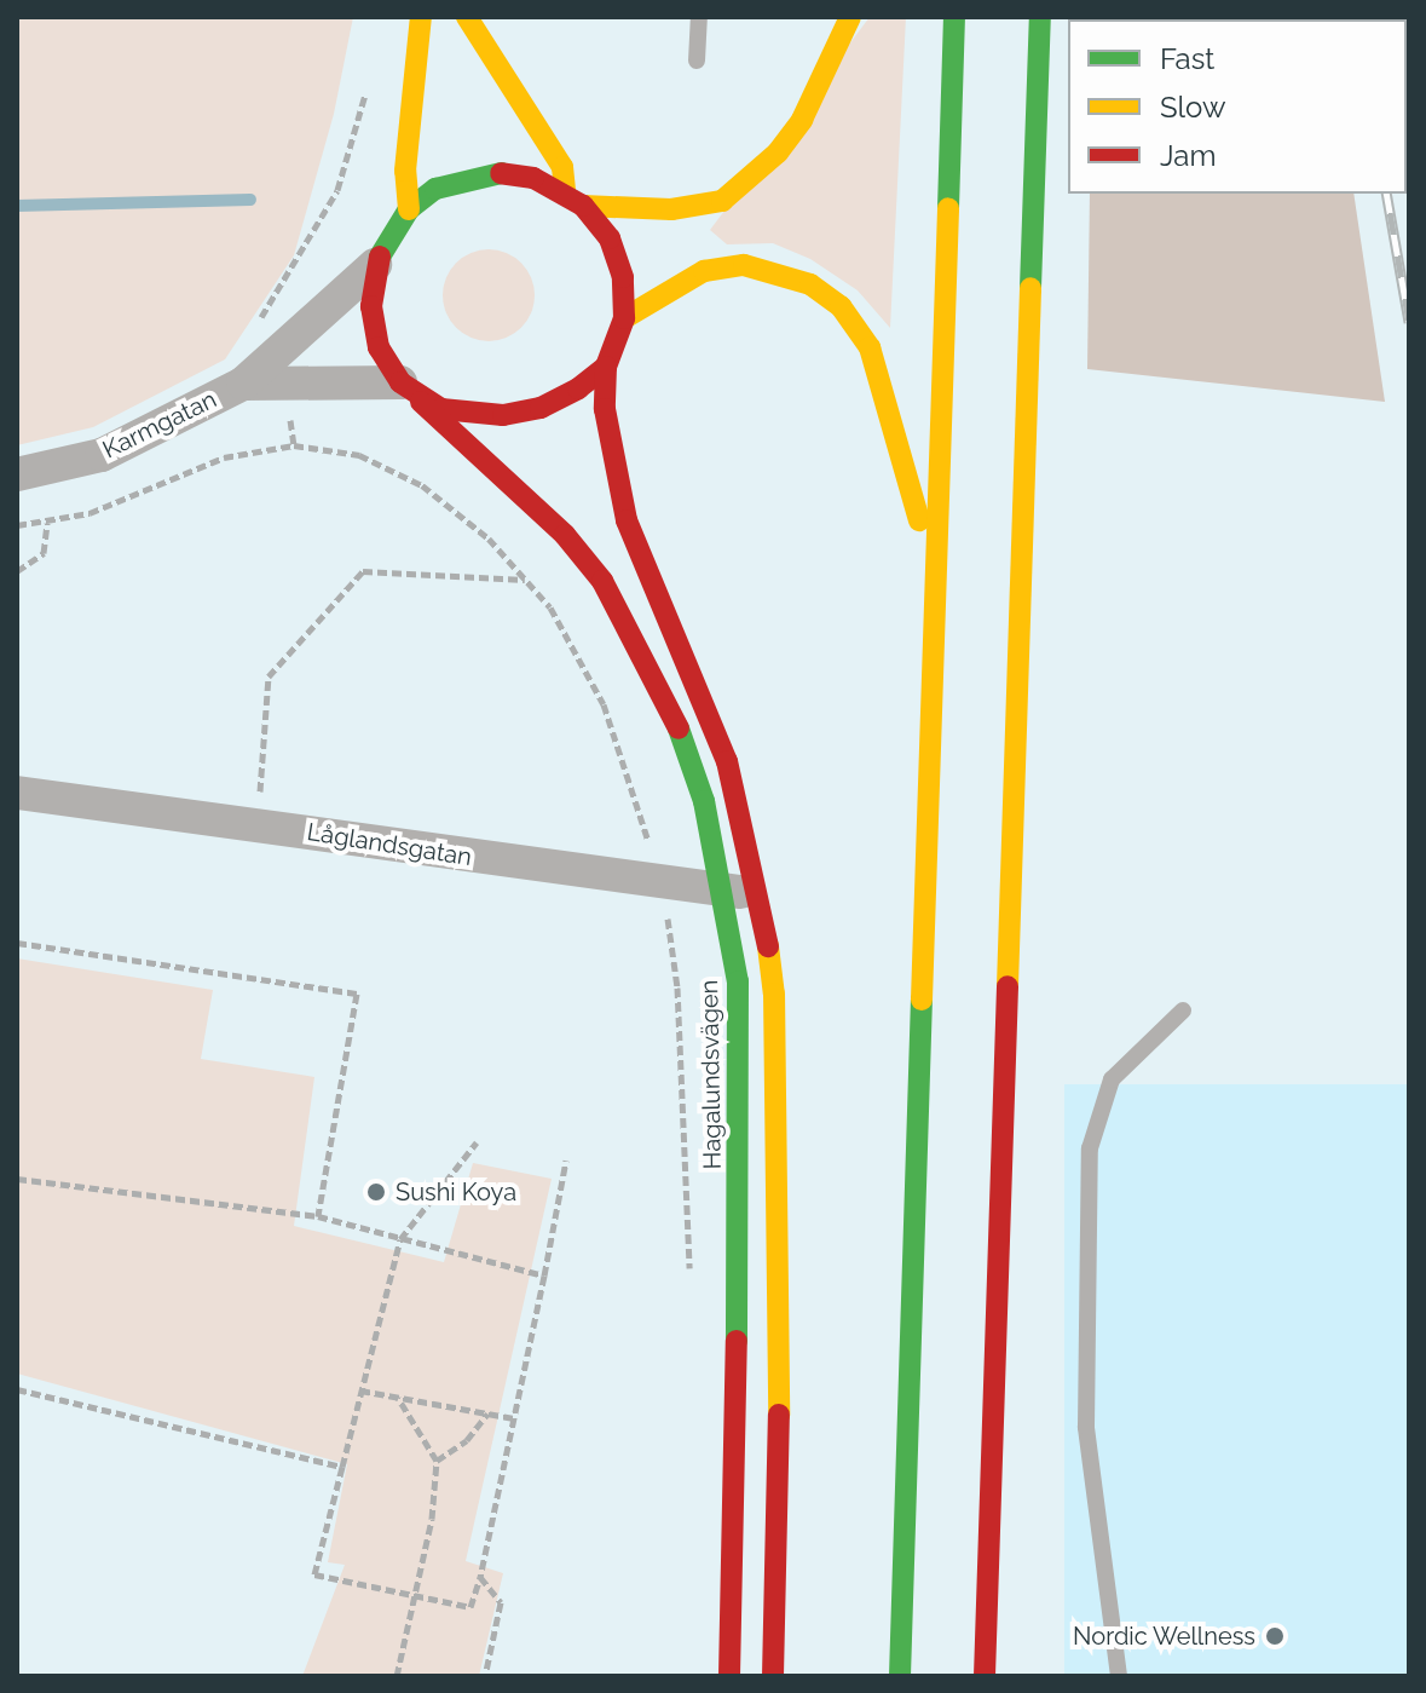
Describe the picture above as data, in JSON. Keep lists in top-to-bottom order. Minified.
{"streets":{"main road":["Hagalundsvägen"],"street":["Karmgatan","Låglandsgatan"]},"crossings":[["Karmgatan","Hagalundsvägen"],["Låglandsgatan","Hagalundsvägen"]],"places":["Sushi Koya","Nordic Wellness"],"legend":["Fast","Slow","Jam"]}
